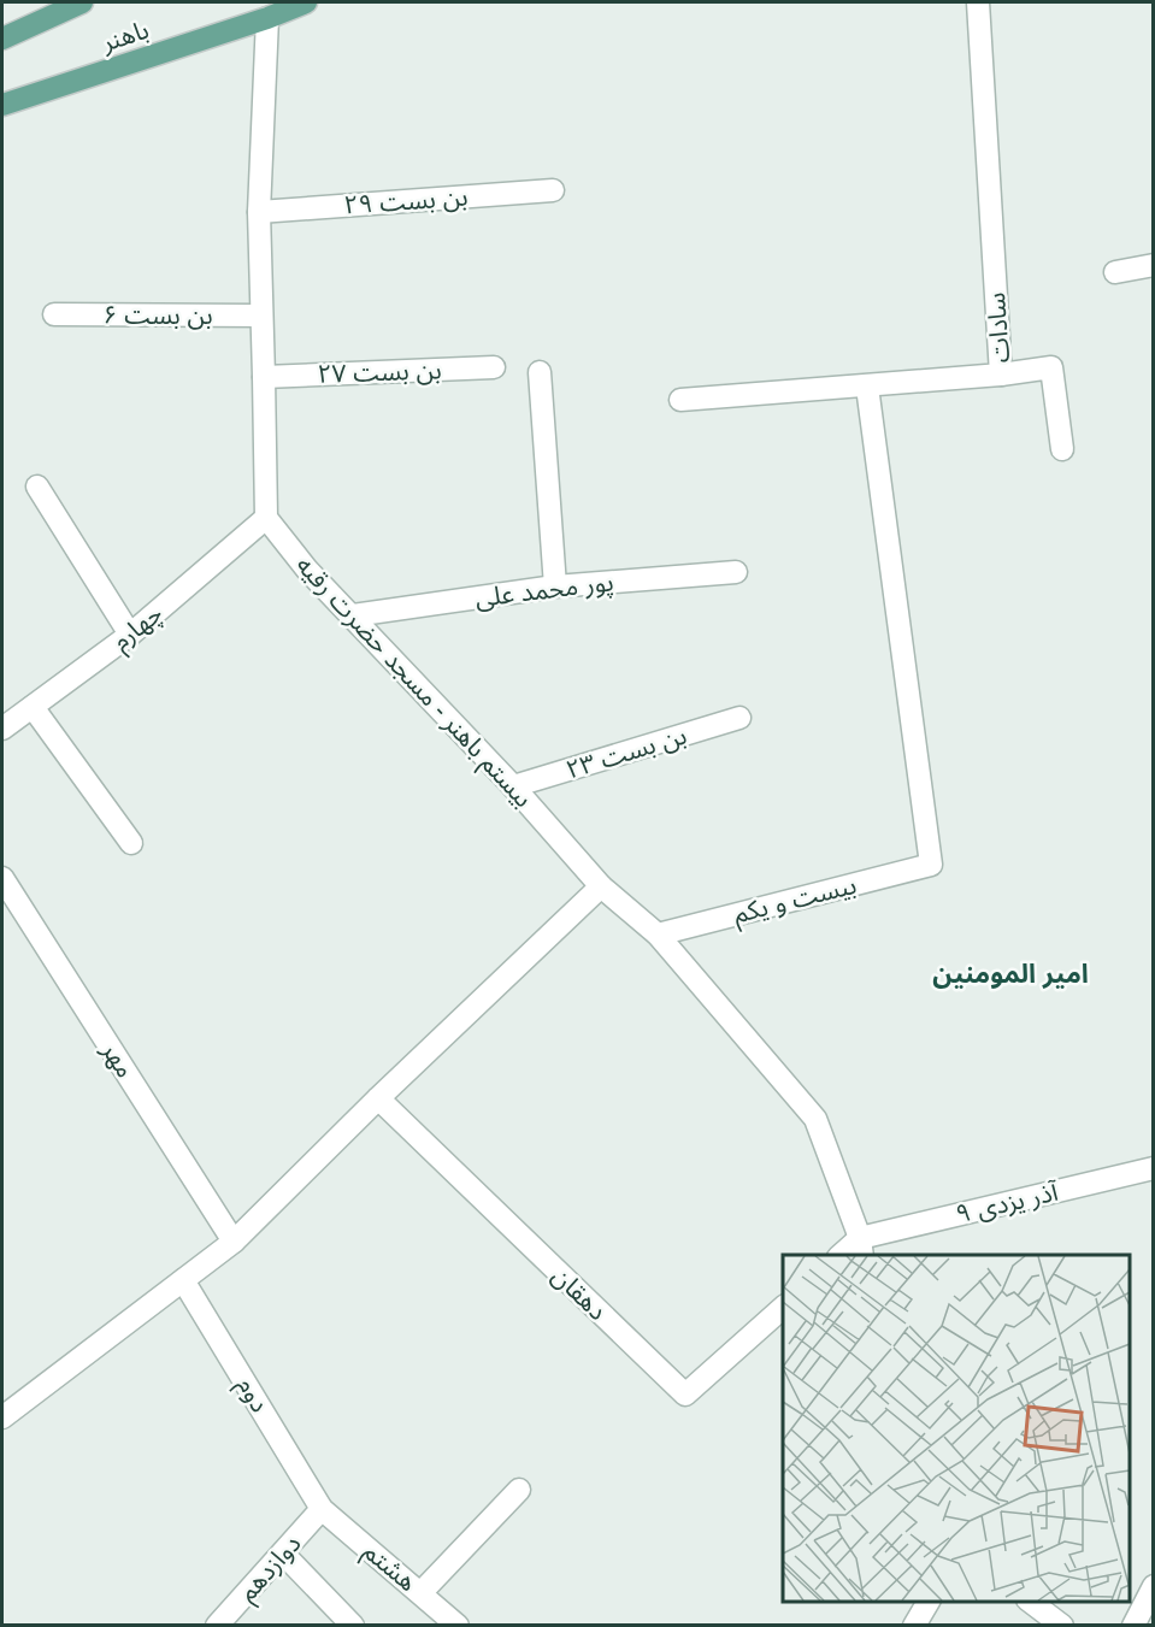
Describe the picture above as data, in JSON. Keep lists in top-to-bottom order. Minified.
{"streets":{"main road":["باهنر"],"street":["بن بست ۲۹","بن بست ۶","سادات","بن بست ۲۷","پور محمد علی","چهارم","بیستم باهنر - مسجد حضرت رقیه","بن بست ۲۳","بیست و یکم","مهر","آذر یزدی ۹","دهقان","دوم","هشتم","دوازدهم"]},"crossings":[["سادات","بیست و یکم"],["پور محمد علی","بیستم باهنر - مسجد حضرت رقیه"],["چهارم","بیستم باهنر - مسجد حضرت رقیه"],["بیستم باهنر - مسجد حضرت رقیه","بن بست ۲۳"],["بیستم باهنر - مسجد حضرت رقیه","بیست و یکم"],["بیستم باهنر - مسجد حضرت رقیه","آذر یزدی ۹"],["دوم","هشتم"],["دوم","دوازدهم"],["هشتم","دوازدهم"]],"districts":["امیر المومنین"]}
